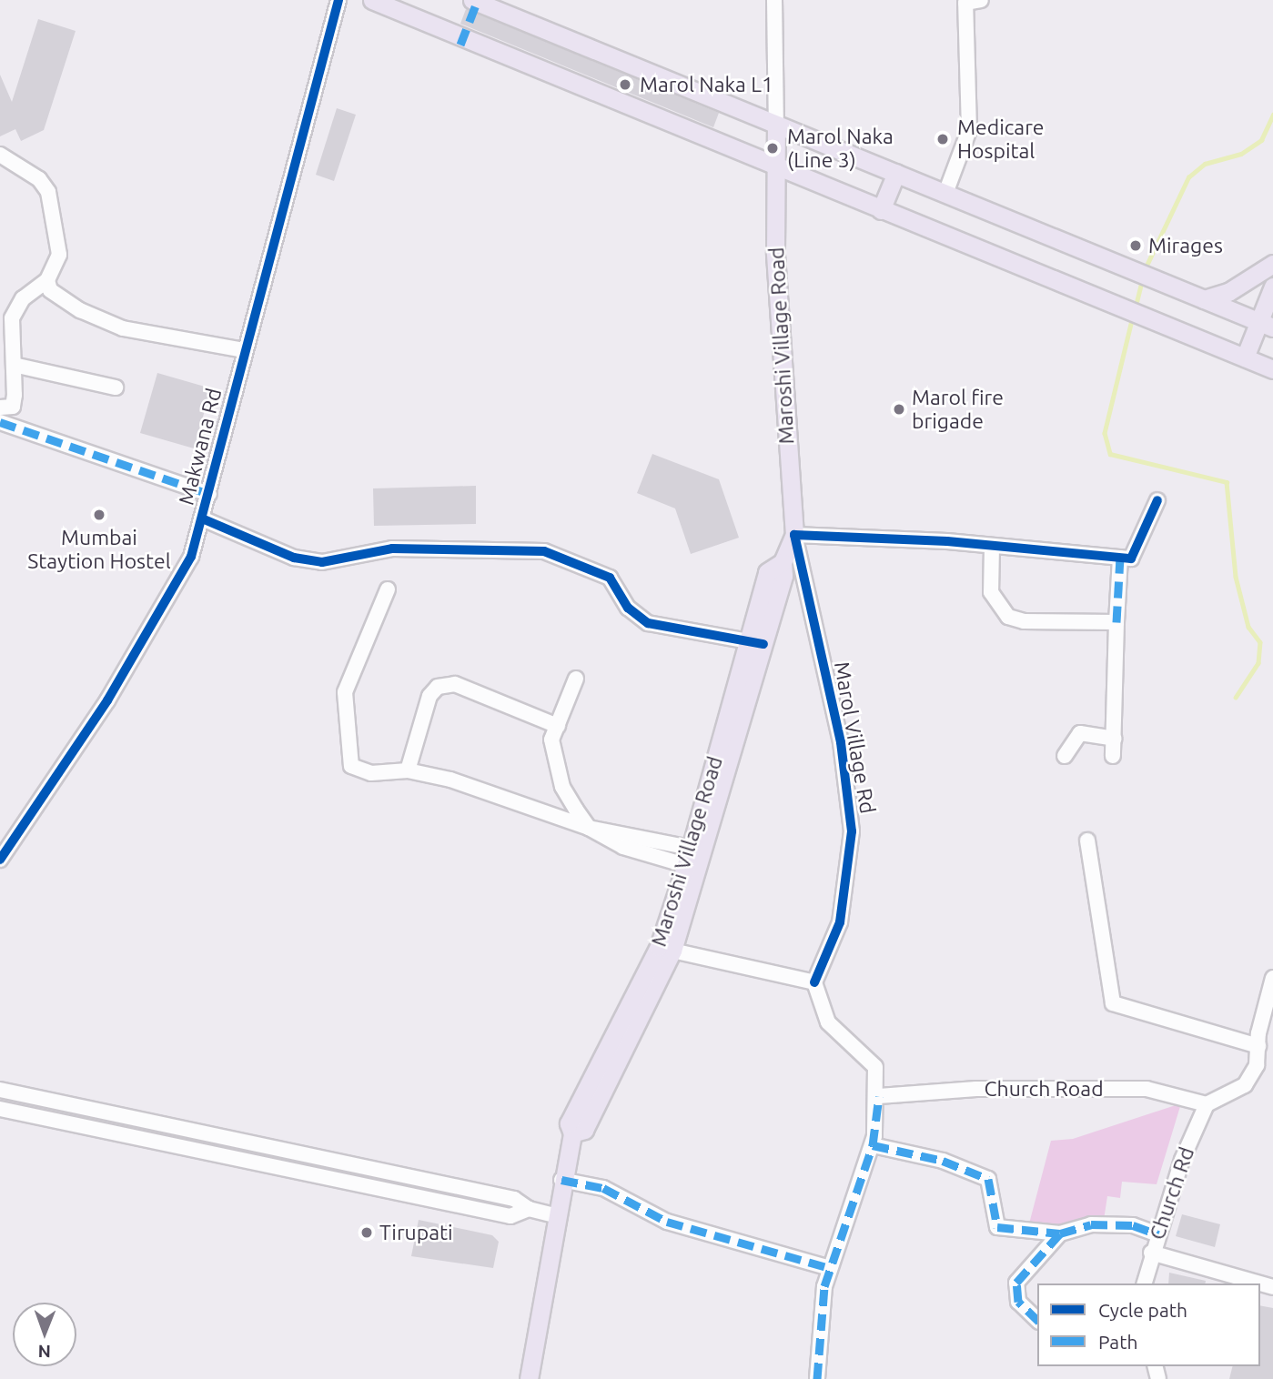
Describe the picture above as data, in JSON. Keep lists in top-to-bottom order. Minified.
{"streets":{"main road":["Maroshi Village Road"],"street":["Makwana Rd","Marol Village Rd","Church Road","Church Rd"]},"crossings":[["Maroshi Village Road","Marol Village Rd"],["Church Road","Church Rd"]],"places":["Marol Naka L1","Medicare Hospital","Marol Naka (Line 3)","Mirages","Marol fire brigade","Mumbai Staytion Hostel","Tirupati"],"legend":["Cycle path","Path"],"north":"bottom"}
